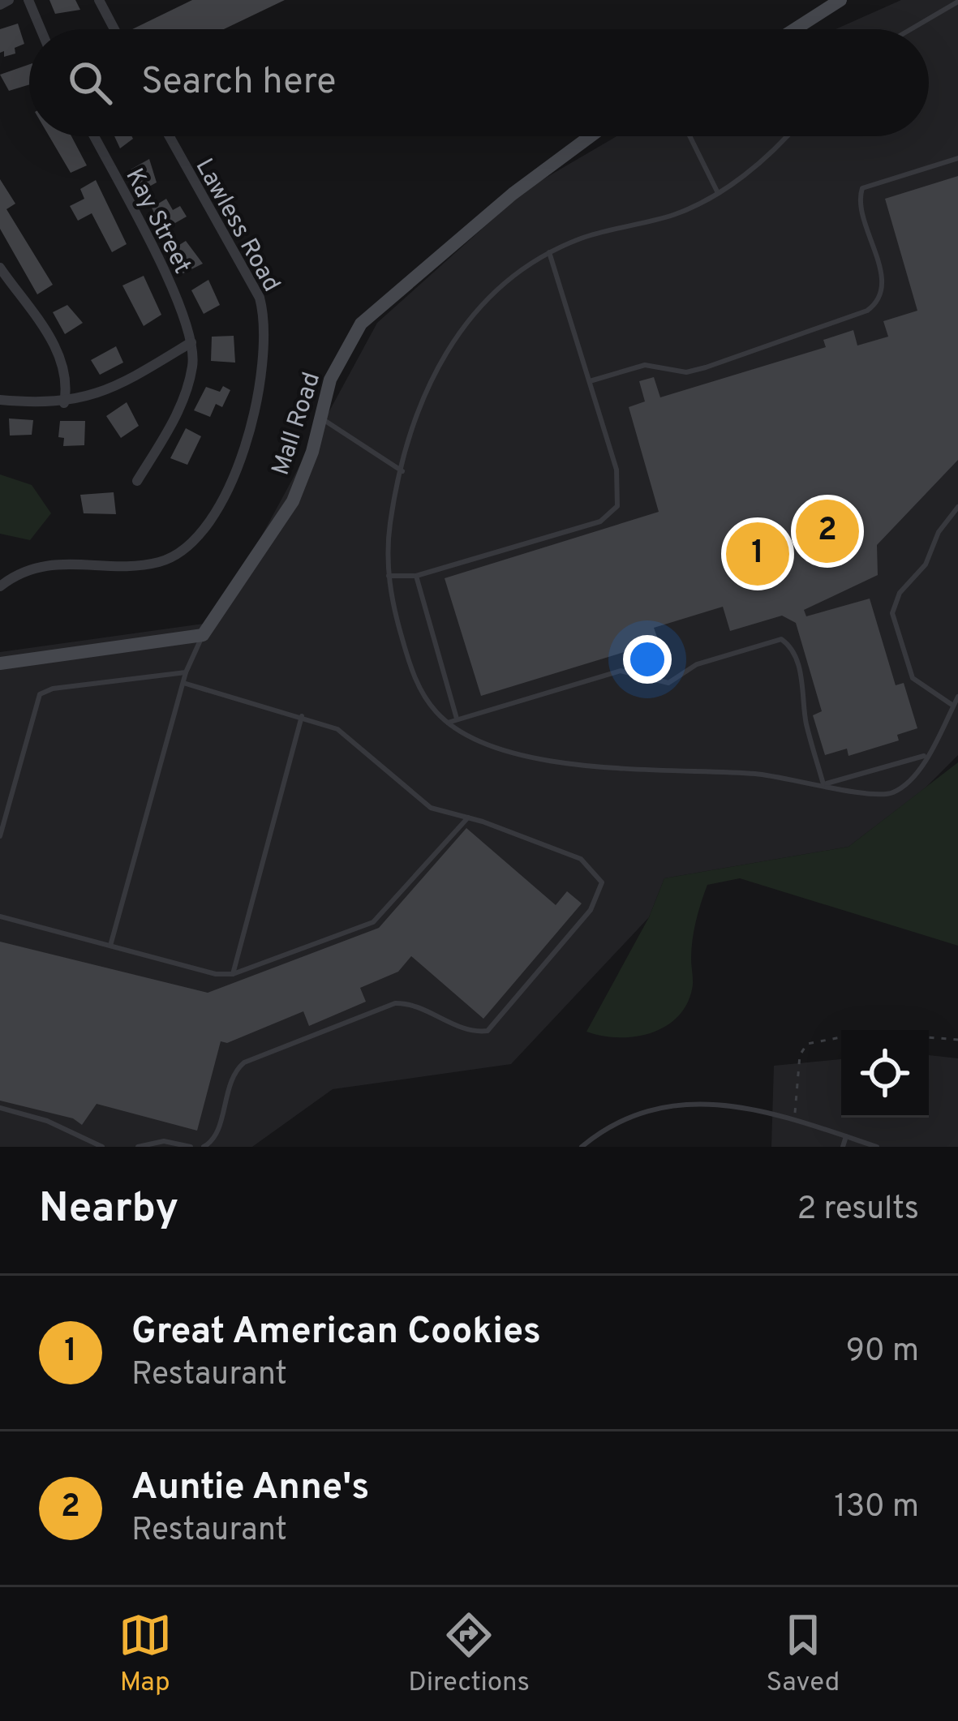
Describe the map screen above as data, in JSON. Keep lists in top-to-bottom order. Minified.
{"streets":{"street":["Kay Street","Lawless Road","Mall Road"]},"page":{"search":"Search here","pins":["2","1"],"heading":["Nearby","2 results"],"list":[{"mark":"1","name":"Great American Cookies","note":"Restaurant","value":"90 m"},{"mark":"2","name":"Auntie Anne's","note":"Restaurant","value":"130 m"}],"nav":["Map","Directions","Saved"]}}
